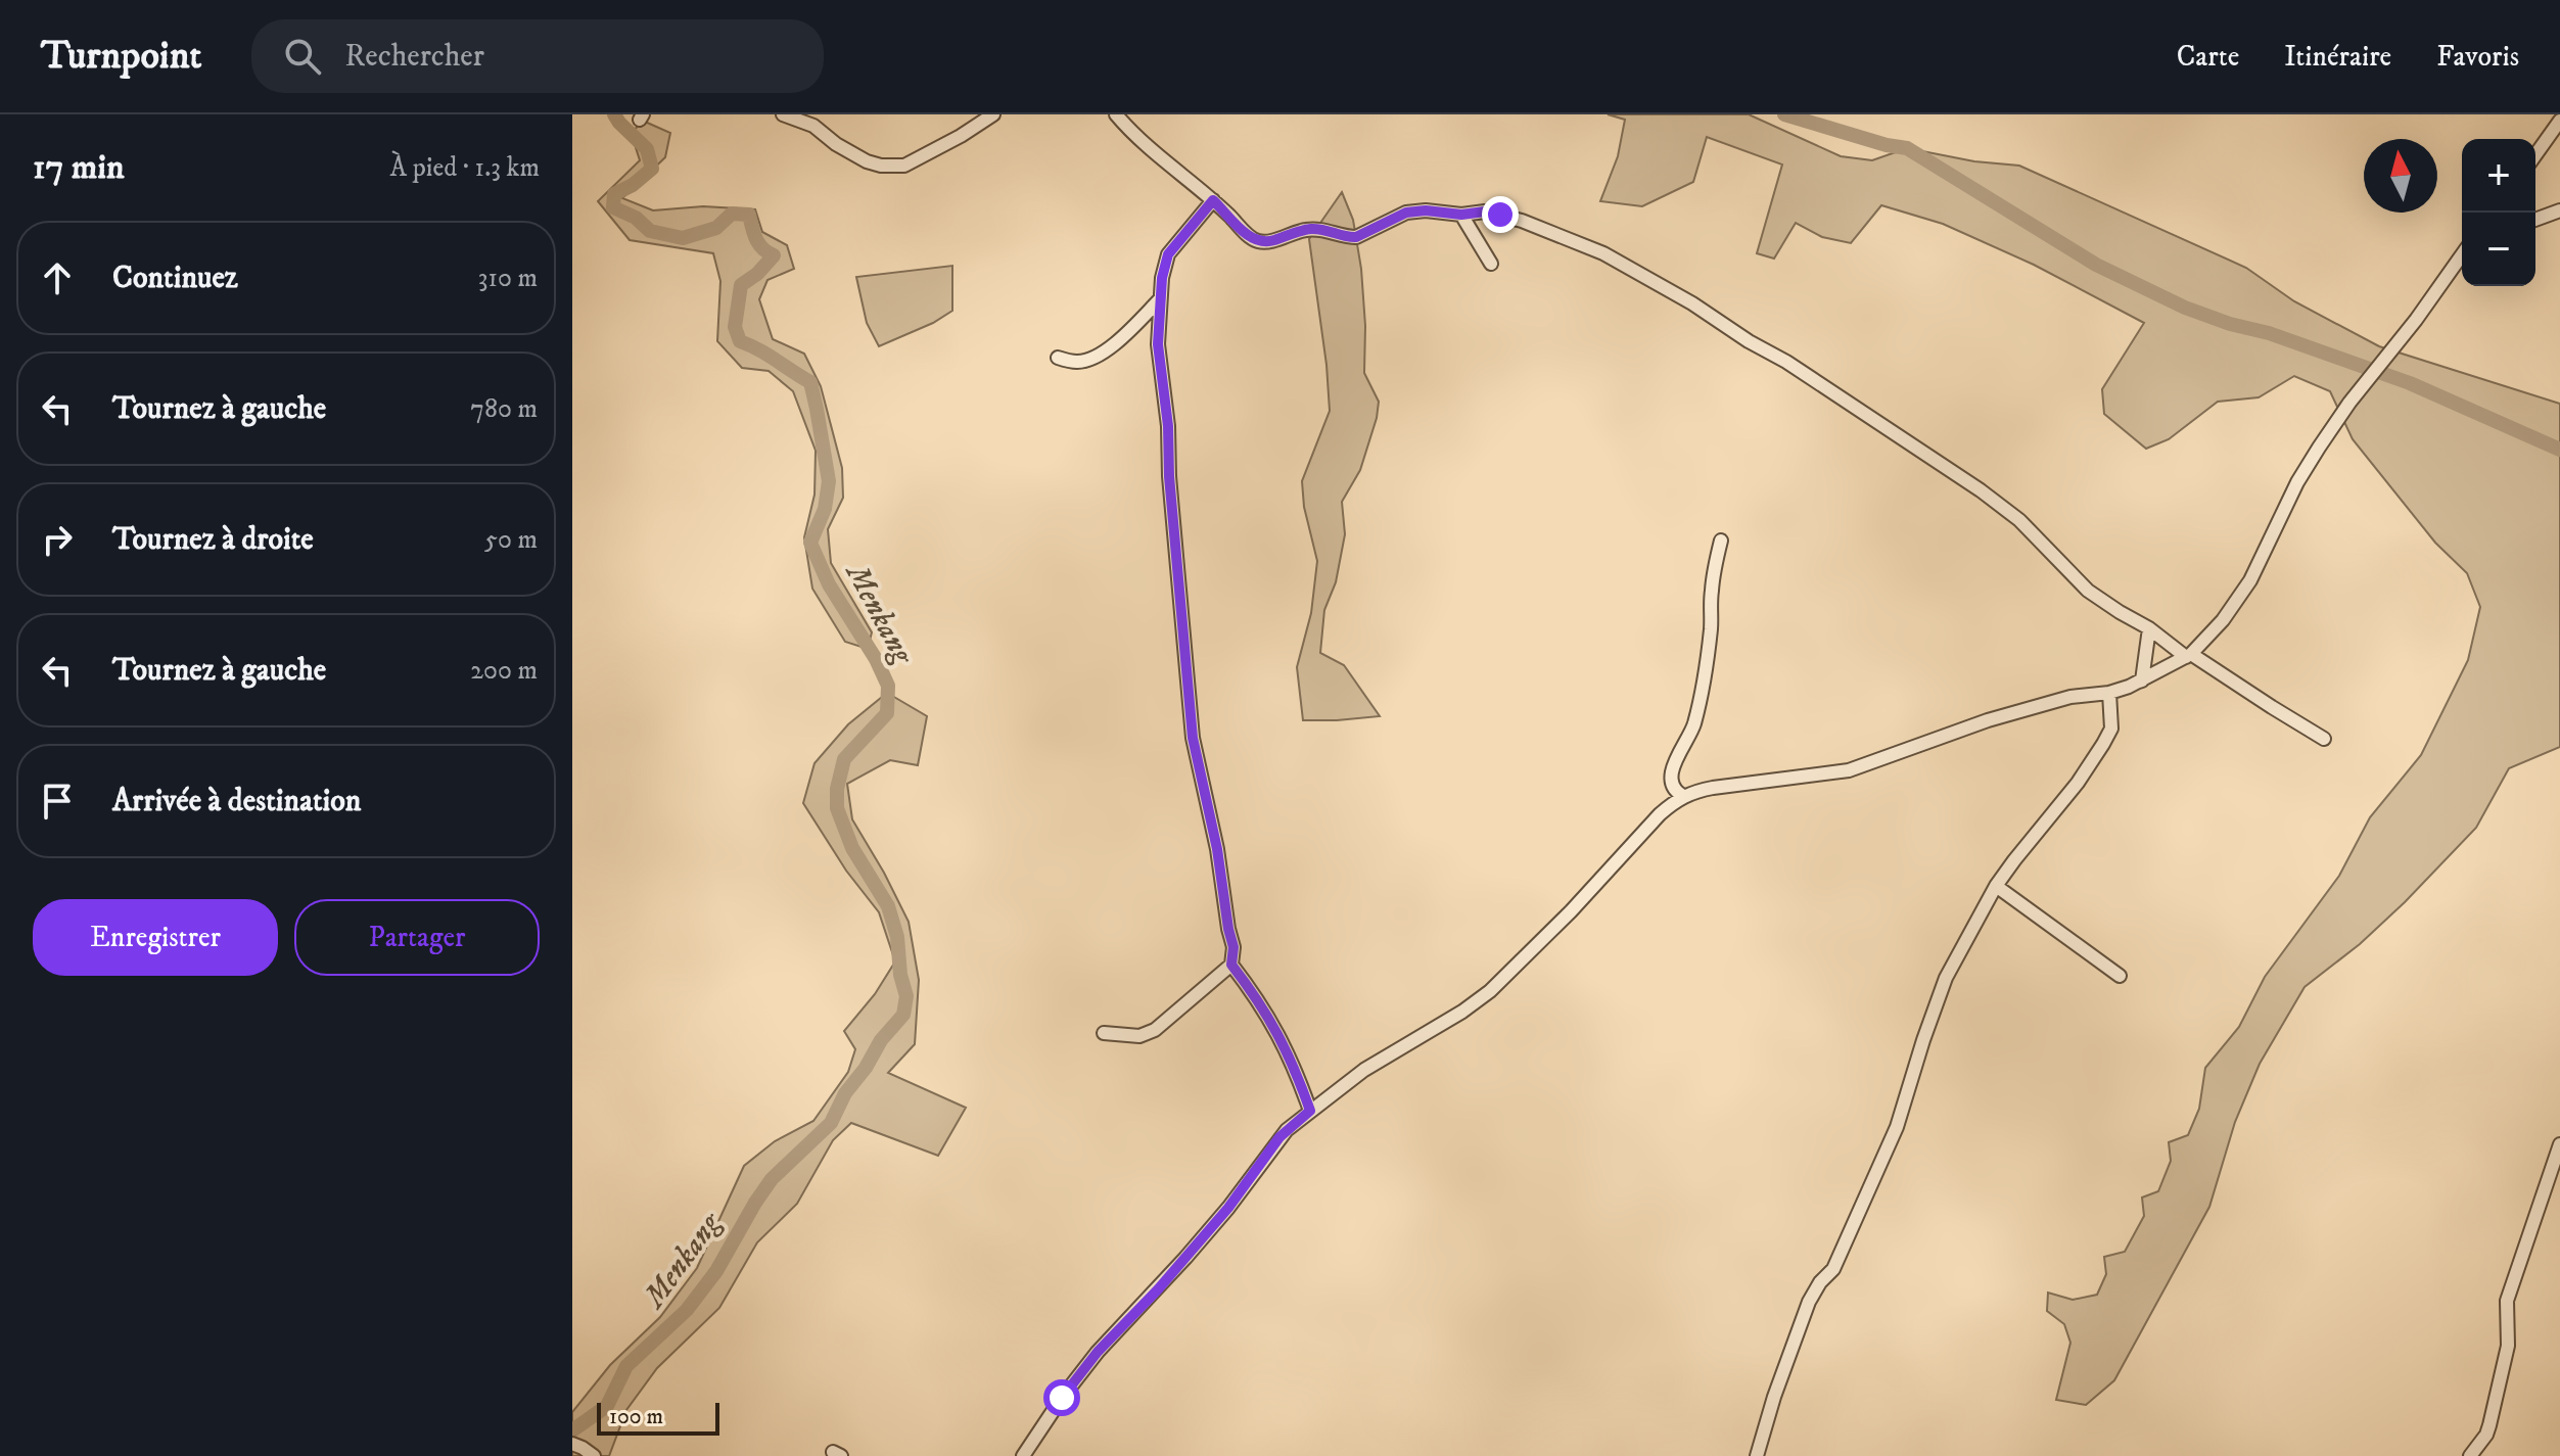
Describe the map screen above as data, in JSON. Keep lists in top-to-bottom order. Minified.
{"water":["Menkang"],"scale_bar":"100 m","north":"top","page":{"header":"Turnpoint","search":"Rechercher","nav":["Carte","Itinéraire","Favoris"],"heading":["17 min","À pied · 1.3 km"],"map_buttons":["+","−"],"list":[["Continuez","310 m"],["Tournez à gauche","780 m"],["Tournez à droite","50 m"],["Tournez à gauche","200 m"],"Arrivée à destination"],"buttons":["Enregistrer","Partager"],"scale":"100 m"}}
